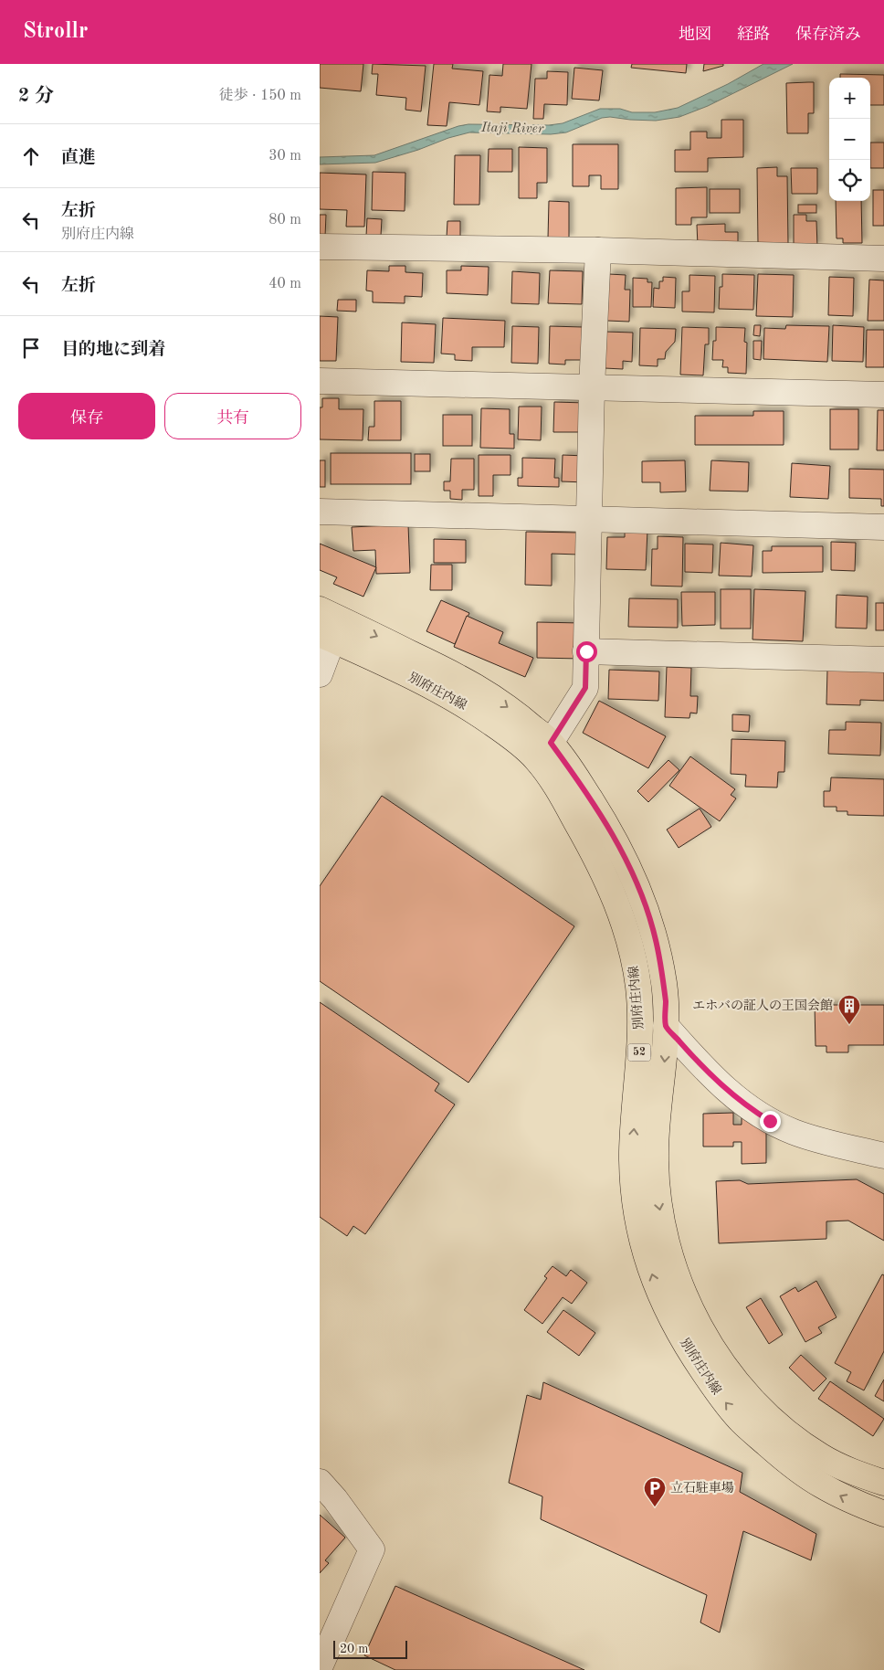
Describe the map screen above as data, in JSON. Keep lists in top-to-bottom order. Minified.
{"streets":{"main road":["別府庄内線","52"]},"water":["Itaji River"],"places":{"building":["エホバの証人の王国会館"],"parking":["立石駐車場"]},"scale_bar":"20 m","page":{"header":"Strollr","nav":["地図","経路","保存済み"],"heading":["2 分","徒歩 · 150 m"],"map_buttons":["+","−"],"list":[["直進","30 m"],["左折","別府庄内線","80 m"],["左折","40 m"],"目的地に到着"],"buttons":["保存","共有"],"scale":"20 m"}}
